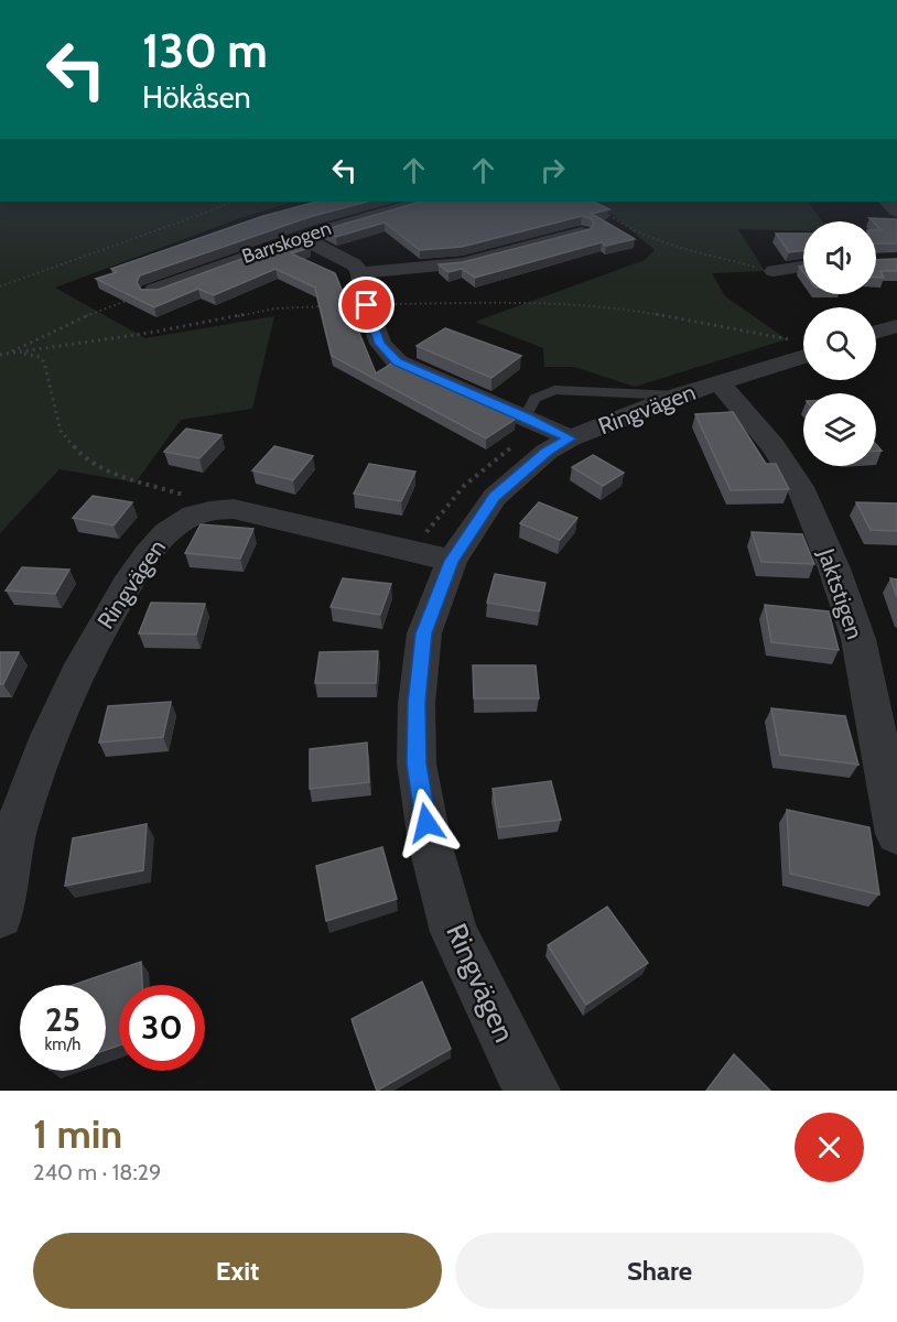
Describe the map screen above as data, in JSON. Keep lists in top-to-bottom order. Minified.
{"streets":{"street":["Barrskogen","Ringvägen","Jaktstigen"]},"crossings":[["Ringvägen","Jaktstigen"]],"page":{"turn":["130 m","Hökåsen"],"speed":"25 km/h","limit":"30","heading":["1 min","240 m · 18:29"],"buttons":["Exit","Share"]}}
